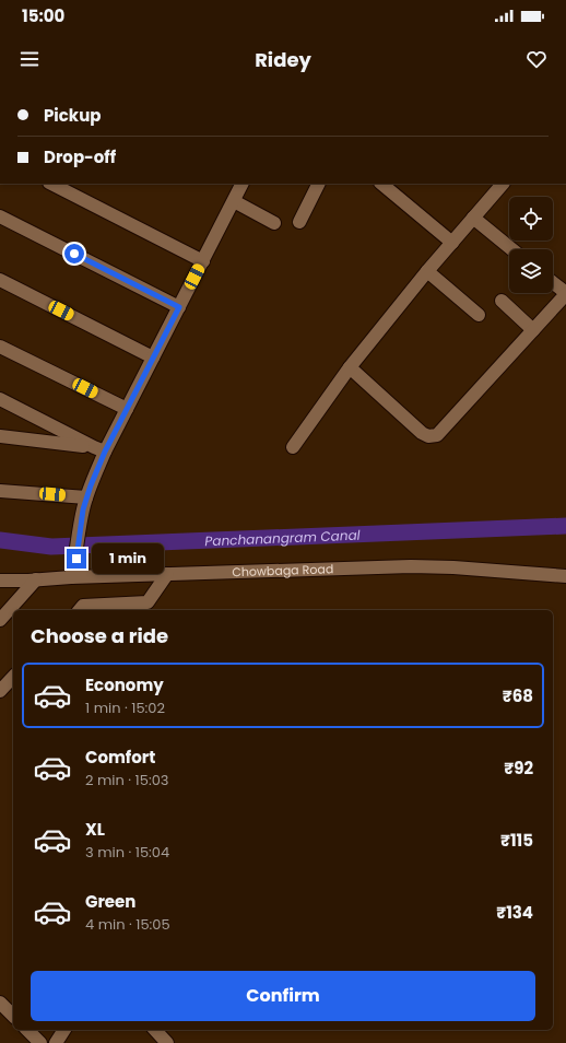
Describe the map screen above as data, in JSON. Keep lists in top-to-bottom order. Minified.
{"streets":{"street":["Chowbaga Road"]},"water":["Panchanangram Canal"],"page":{"status":"15:00","header":"Ridey","banner":["Pickup","Drop-off"],"bubble":"1 min","heading":"Choose a ride","list":[{"name":"Economy","note":"1 min · 15:02","value":"₹68"},{"name":"Comfort","note":"2 min · 15:03","value":"₹92"},{"name":"XL","note":"3 min · 15:04","value":"₹115"},{"name":"Green","note":"4 min · 15:05","value":"₹134"}],"buttons":"Confirm"}}
